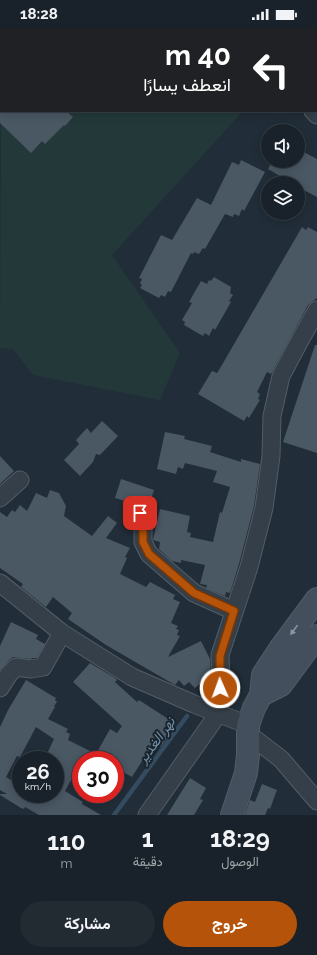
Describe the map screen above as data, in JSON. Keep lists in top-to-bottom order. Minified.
{"water":["نهر الغدير"],"page":{"status":"18:28","turn":["40 m","انعطف يسارًا"],"speed":"26 km/h","limit":"30","eta":["18:29","الوصول","1","دقيقة","110","m"],"buttons":["خروج","مشاركة"]}}
